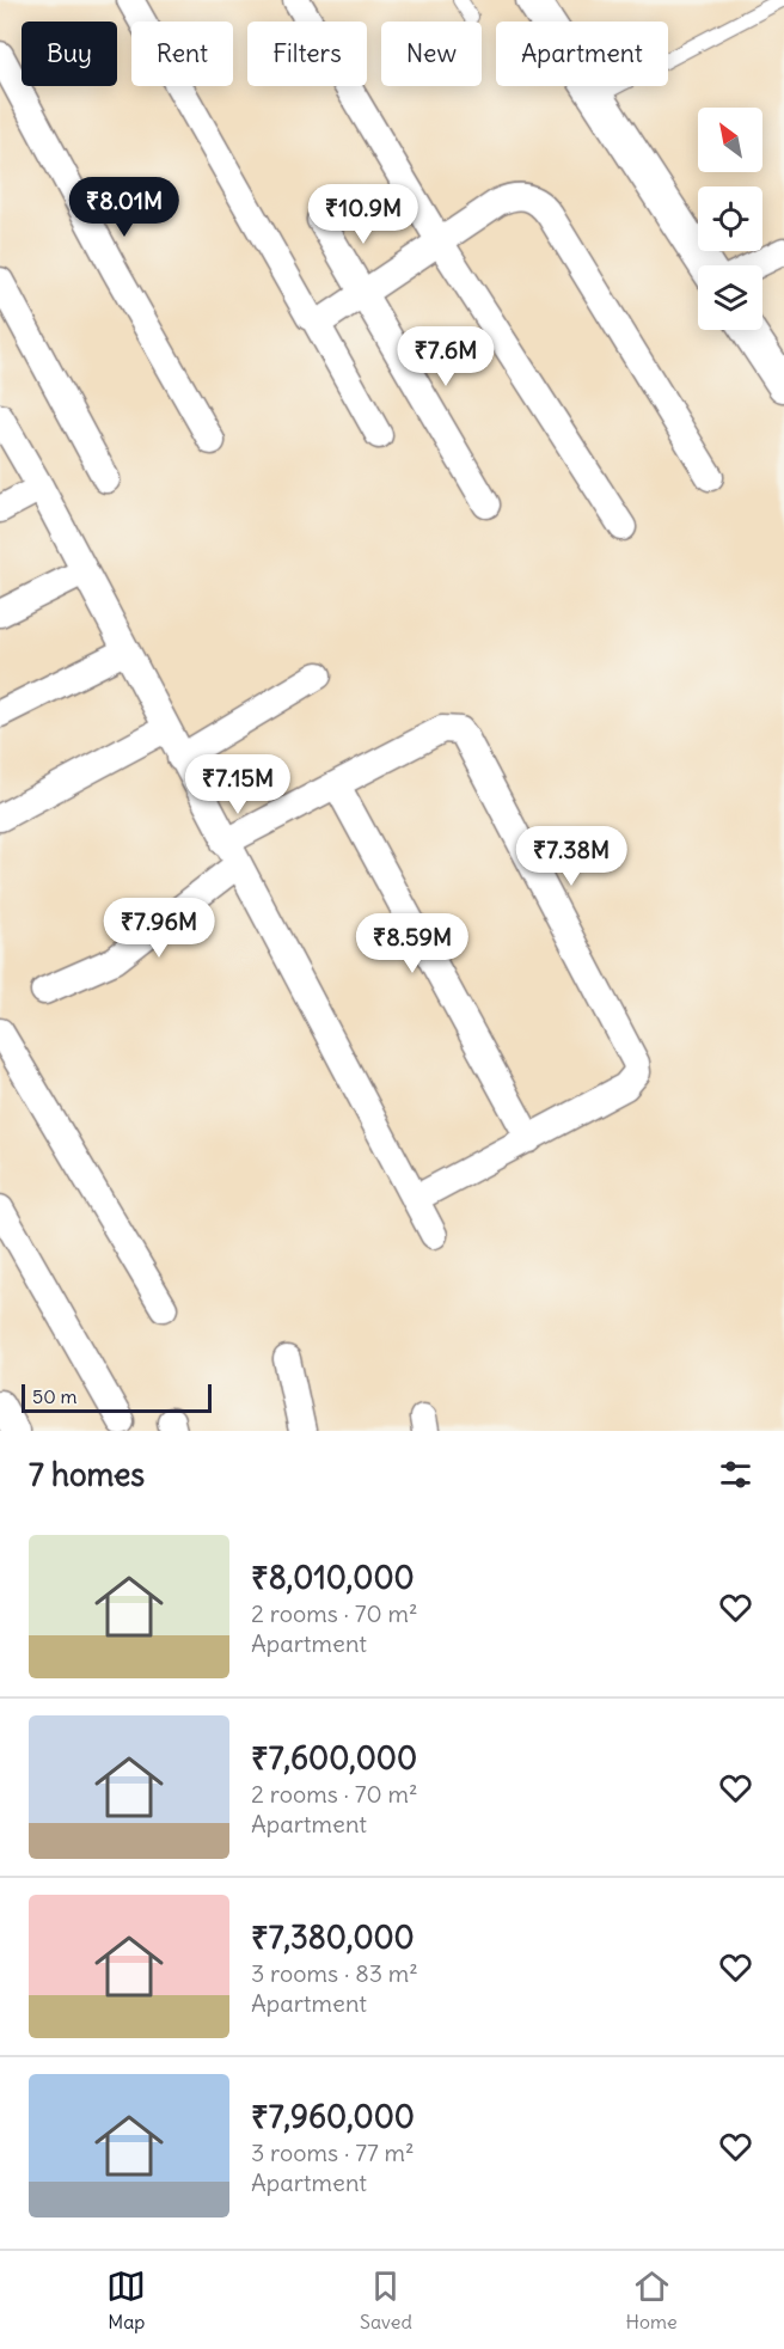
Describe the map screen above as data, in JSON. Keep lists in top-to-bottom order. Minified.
{"scale_bar":"50 m","north":"top left","page":{"chip":["Buy","Rent","Filters","New","Apartment"],"price":["₹8.01M","₹10.9M","₹7.6M","₹7.15M","₹7.38M","₹7.96M","₹8.59M"],"scale":"50 m","heading":"7 homes","list":[{"name":"₹8,010,000","note":"2 rooms · 70 m² · Apartment"},{"name":"₹7,600,000","note":"2 rooms · 70 m² · Apartment"},{"name":"₹7,380,000","note":"3 rooms · 83 m² · Apartment"},{"name":"₹7,960,000","note":"3 rooms · 77 m² · Apartment"}],"tabs":["Map","Saved","Home"]}}
